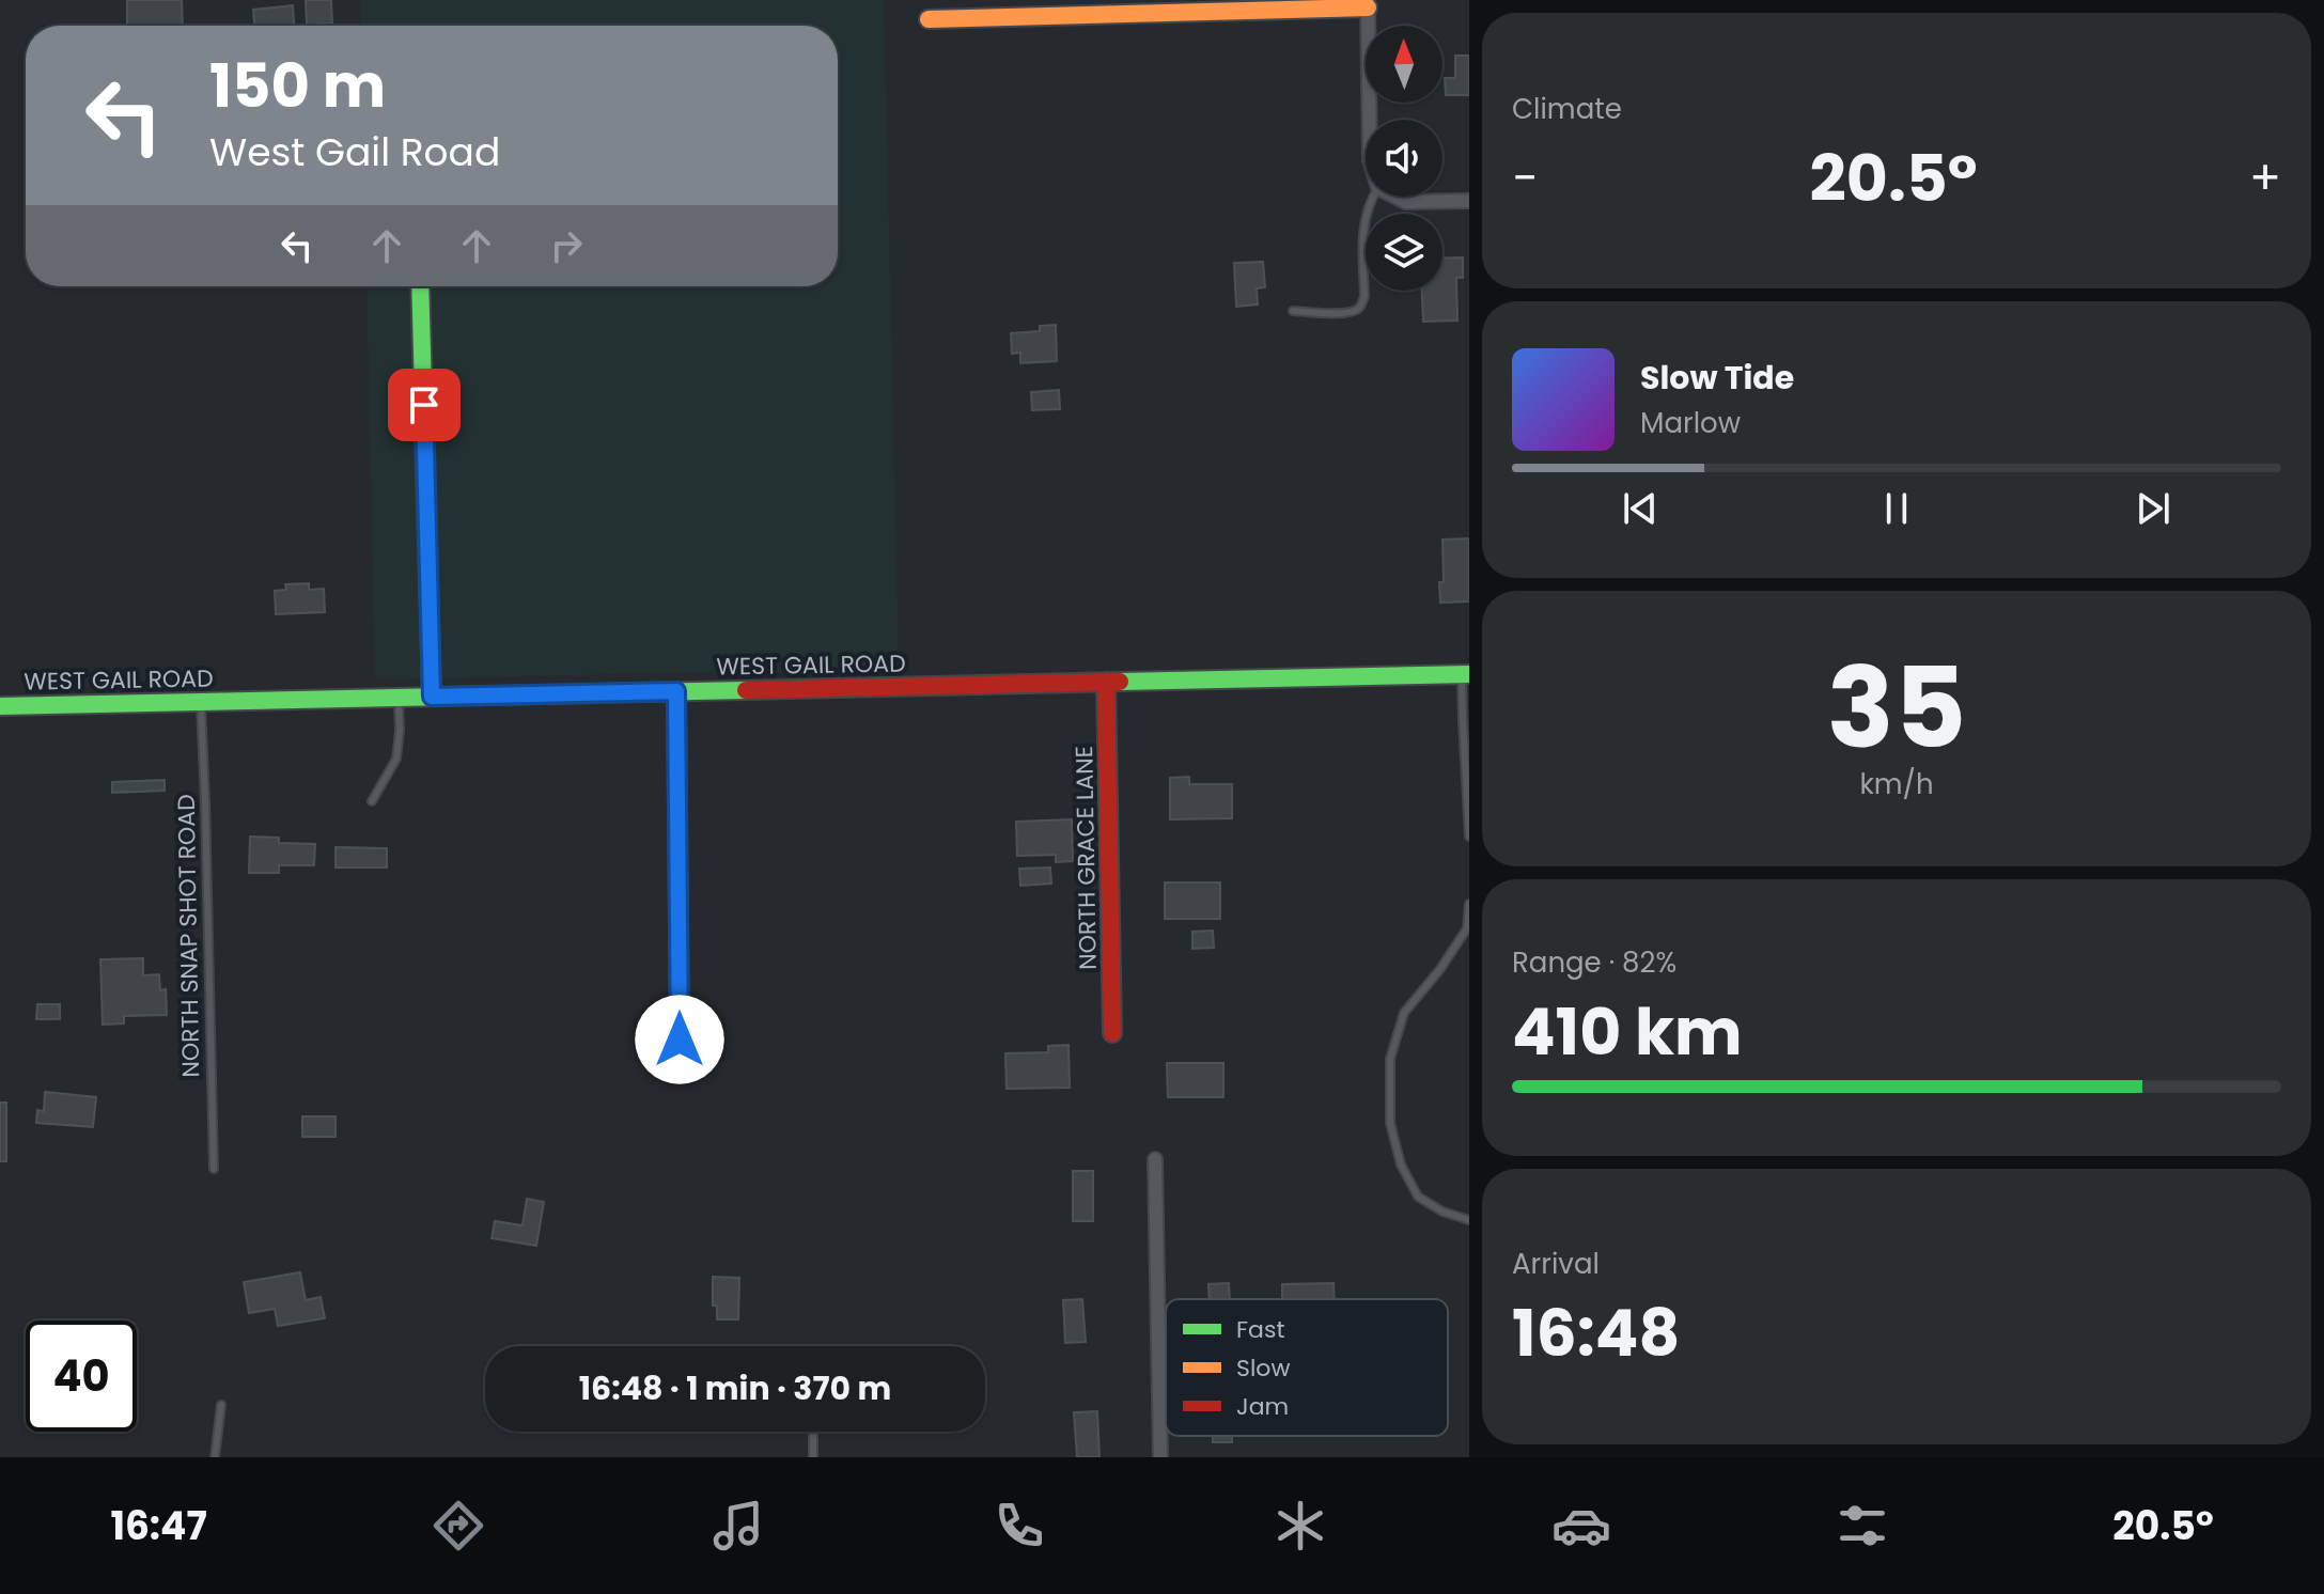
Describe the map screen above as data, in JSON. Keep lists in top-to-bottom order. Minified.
{"streets":{"street":["WEST GAIL ROAD","NORTH GRACE LANE"],"lane":["NORTH SNAP SHOT ROAD"]},"crossings":[["WEST GAIL ROAD","NORTH GRACE LANE"],["WEST GAIL ROAD","NORTH SNAP SHOT ROAD"]],"legend":["Fast","Slow","Jam"],"north":"top","page":{"tile":["Climate",["35","km/h"],["Range · 82%","410 km"],["Arrival","16:48"]],"turn":["150 m","West Gail Road"],"heat":["−","20.5°","+"],"song":["Slow Tide","Marlow"],"limit":"40","trip":"16:48 · 1 min · 370 m","tabs":["16:47","20.5°"]}}
